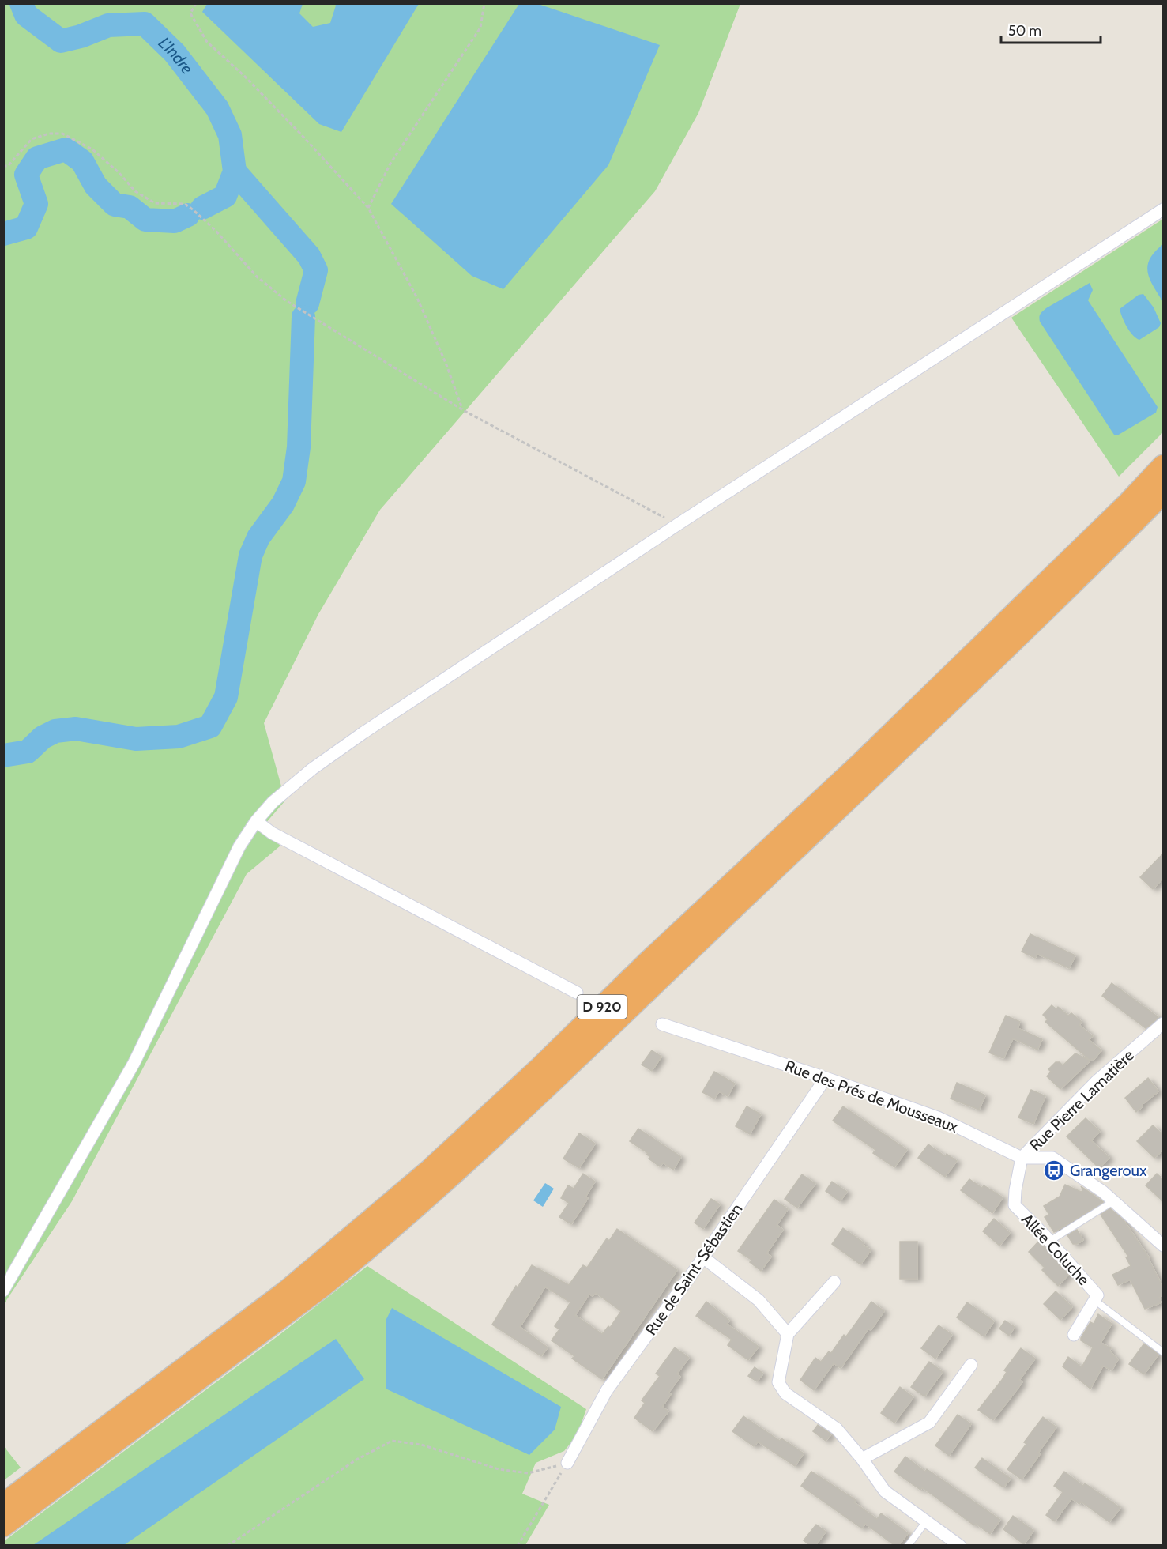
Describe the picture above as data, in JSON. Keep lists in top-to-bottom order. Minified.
{"streets":{"highway":["D 920"],"street":["Rue des Prés de Mousseaux","Rue Pierre Lamatière","Allée Coluche","Rue de Saint-Sébastien"]},"crossings":[["Rue des Prés de Mousseaux","Rue Pierre Lamatière"],["Rue des Prés de Mousseaux","Allée Coluche"],["Rue des Prés de Mousseaux","Rue de Saint-Sébastien"],["Rue Pierre Lamatière","Allée Coluche"]],"water":["L'Indre"],"places":{"bus stop":["Grangeroux"]},"scale_bar":"50 m"}
